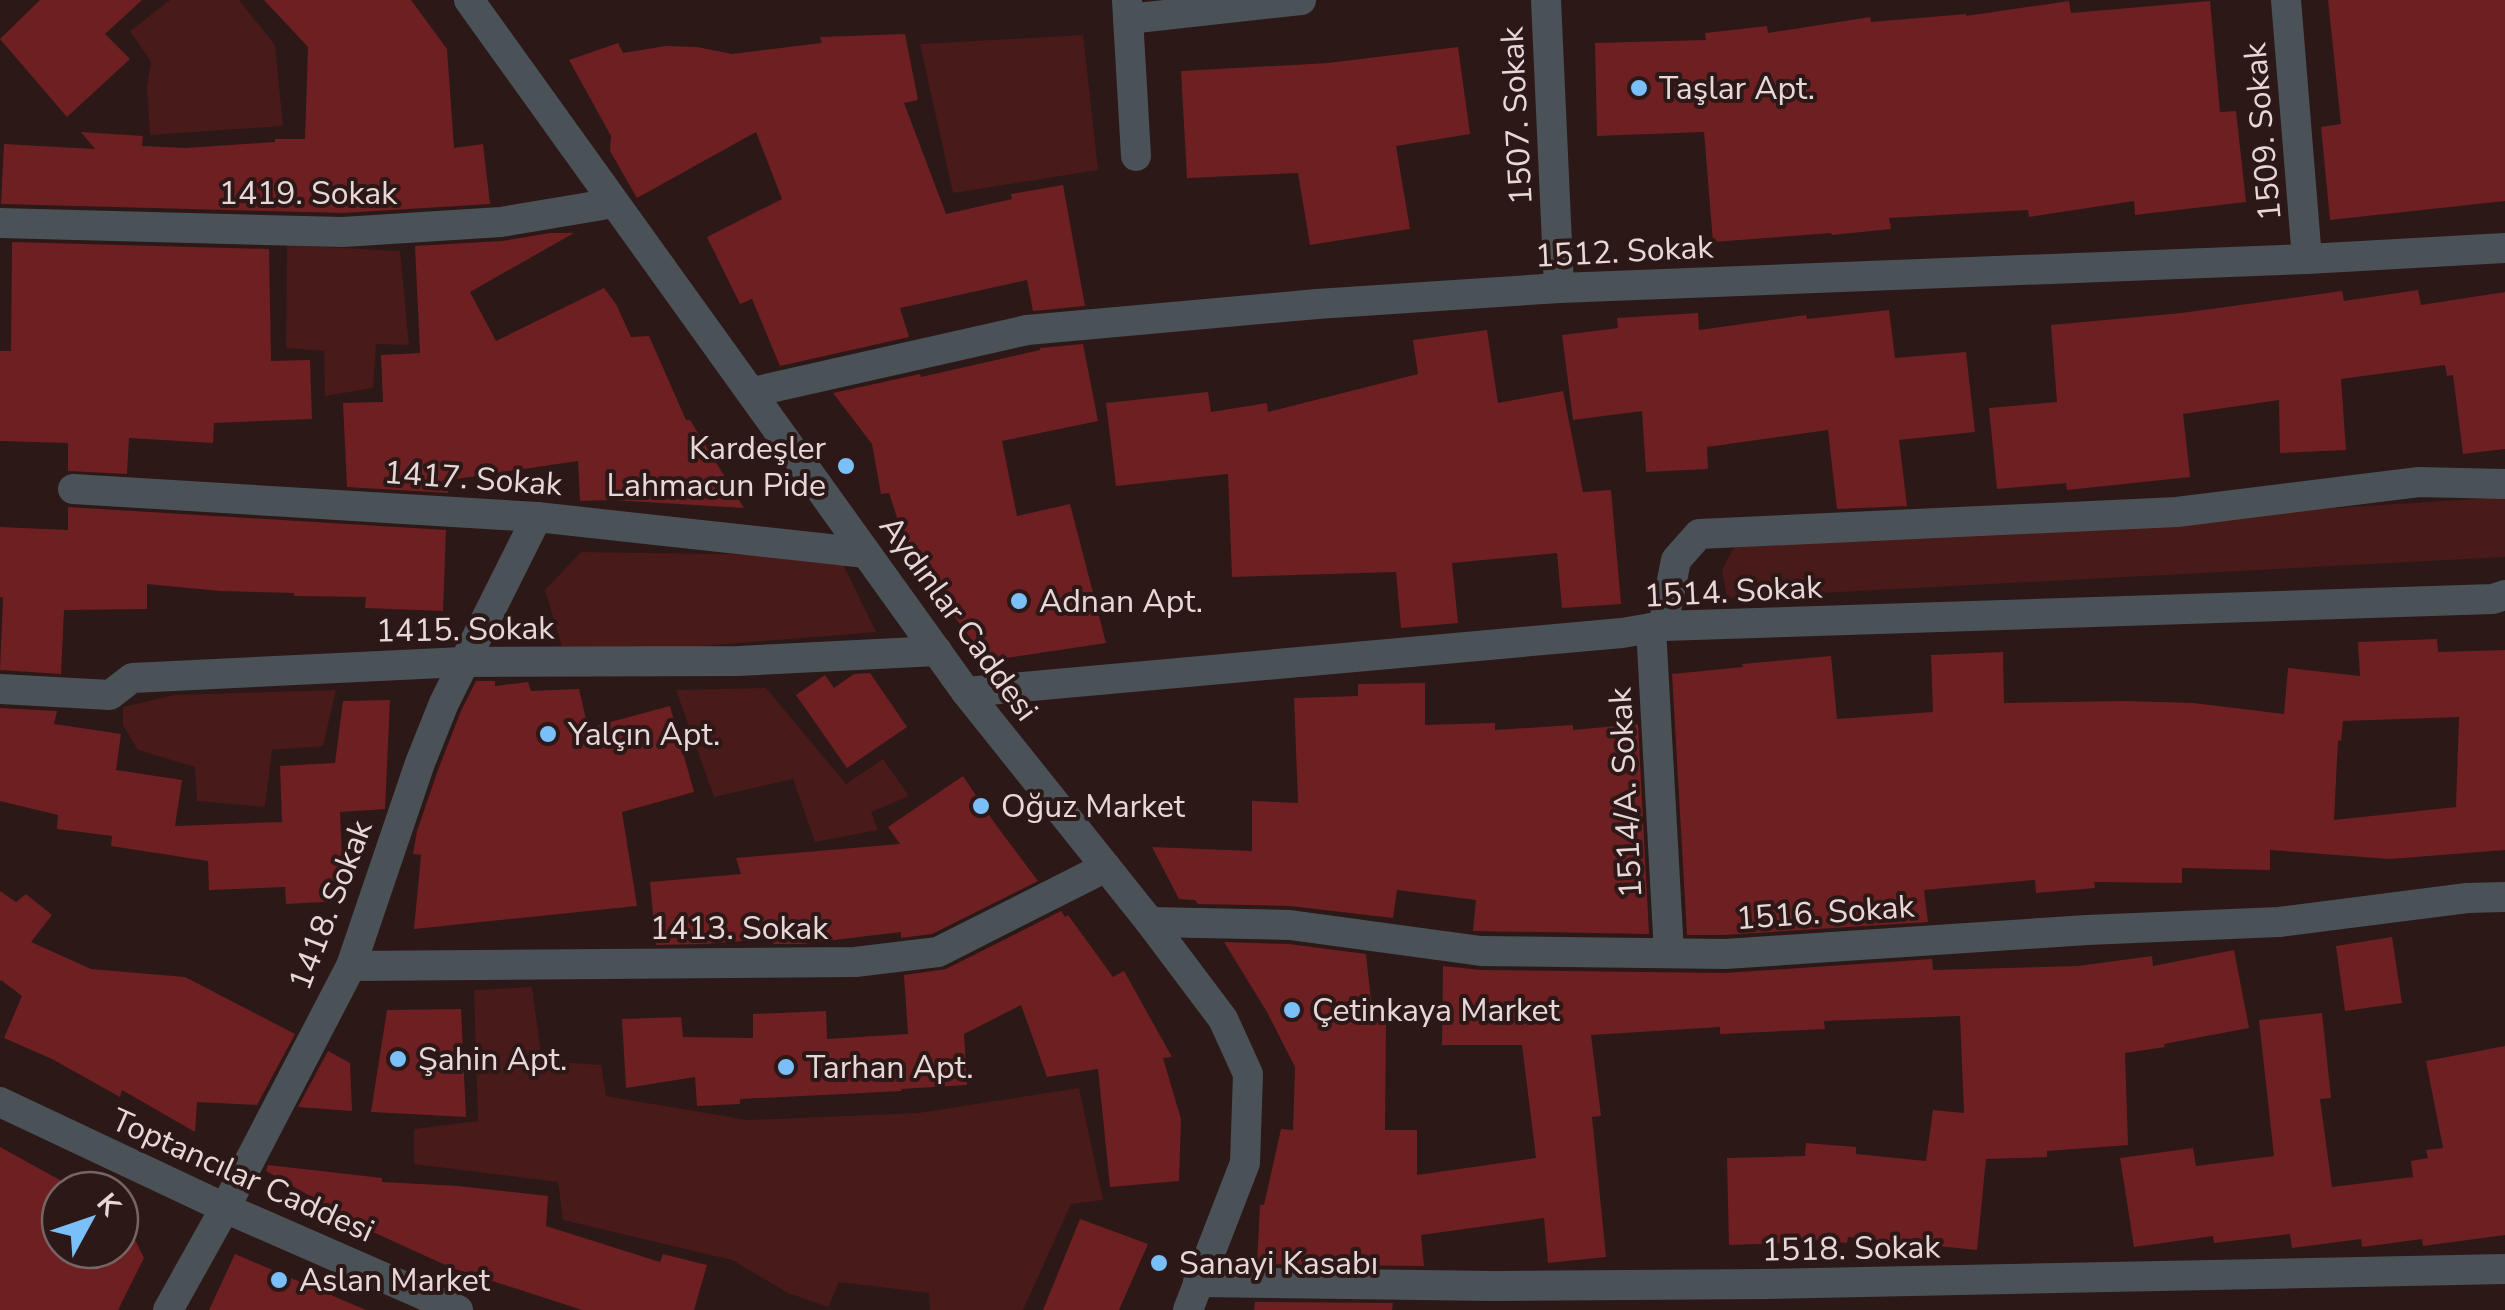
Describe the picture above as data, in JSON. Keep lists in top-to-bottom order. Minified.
{"streets":{"street":["1507. Sokak","1509. Sokak","1419. Sokak","1512. Sokak","1417. Sokak","1514. Sokak","Aydınlar Caddesi","1415. Sokak","1514/A. Sokak","1418. Sokak","1516. Sokak","1413. Sokak","Toptancılar Caddesi","1518. Sokak"]},"crossings":[["1507. Sokak","1512. Sokak"],["1509. Sokak","1512. Sokak"],["1419. Sokak","Aydınlar Caddesi"],["1512. Sokak","Aydınlar Caddesi"],["1417. Sokak","Aydınlar Caddesi"],["1417. Sokak","1418. Sokak"],["1514. Sokak","Aydınlar Caddesi"],["1514. Sokak","1514/A. Sokak"],["Aydınlar Caddesi","1415. Sokak"],["Aydınlar Caddesi","1516. Sokak"],["Aydınlar Caddesi","1413. Sokak"],["Aydınlar Caddesi","1518. Sokak"],["1415. Sokak","1418. Sokak"],["1514/A. Sokak","1516. Sokak"],["1418. Sokak","1413. Sokak"],["1418. Sokak","Toptancılar Caddesi"]],"places":["Taşlar Apt.","Kardeşler Lahmacun Pide","Adnan Apt.","Yalçın Apt.","Oğuz Market","Çetinkaya Market","Şahin Apt.","Tarhan Apt.","Sanayi Kasabı","Aslan Market"],"north":"top right"}
